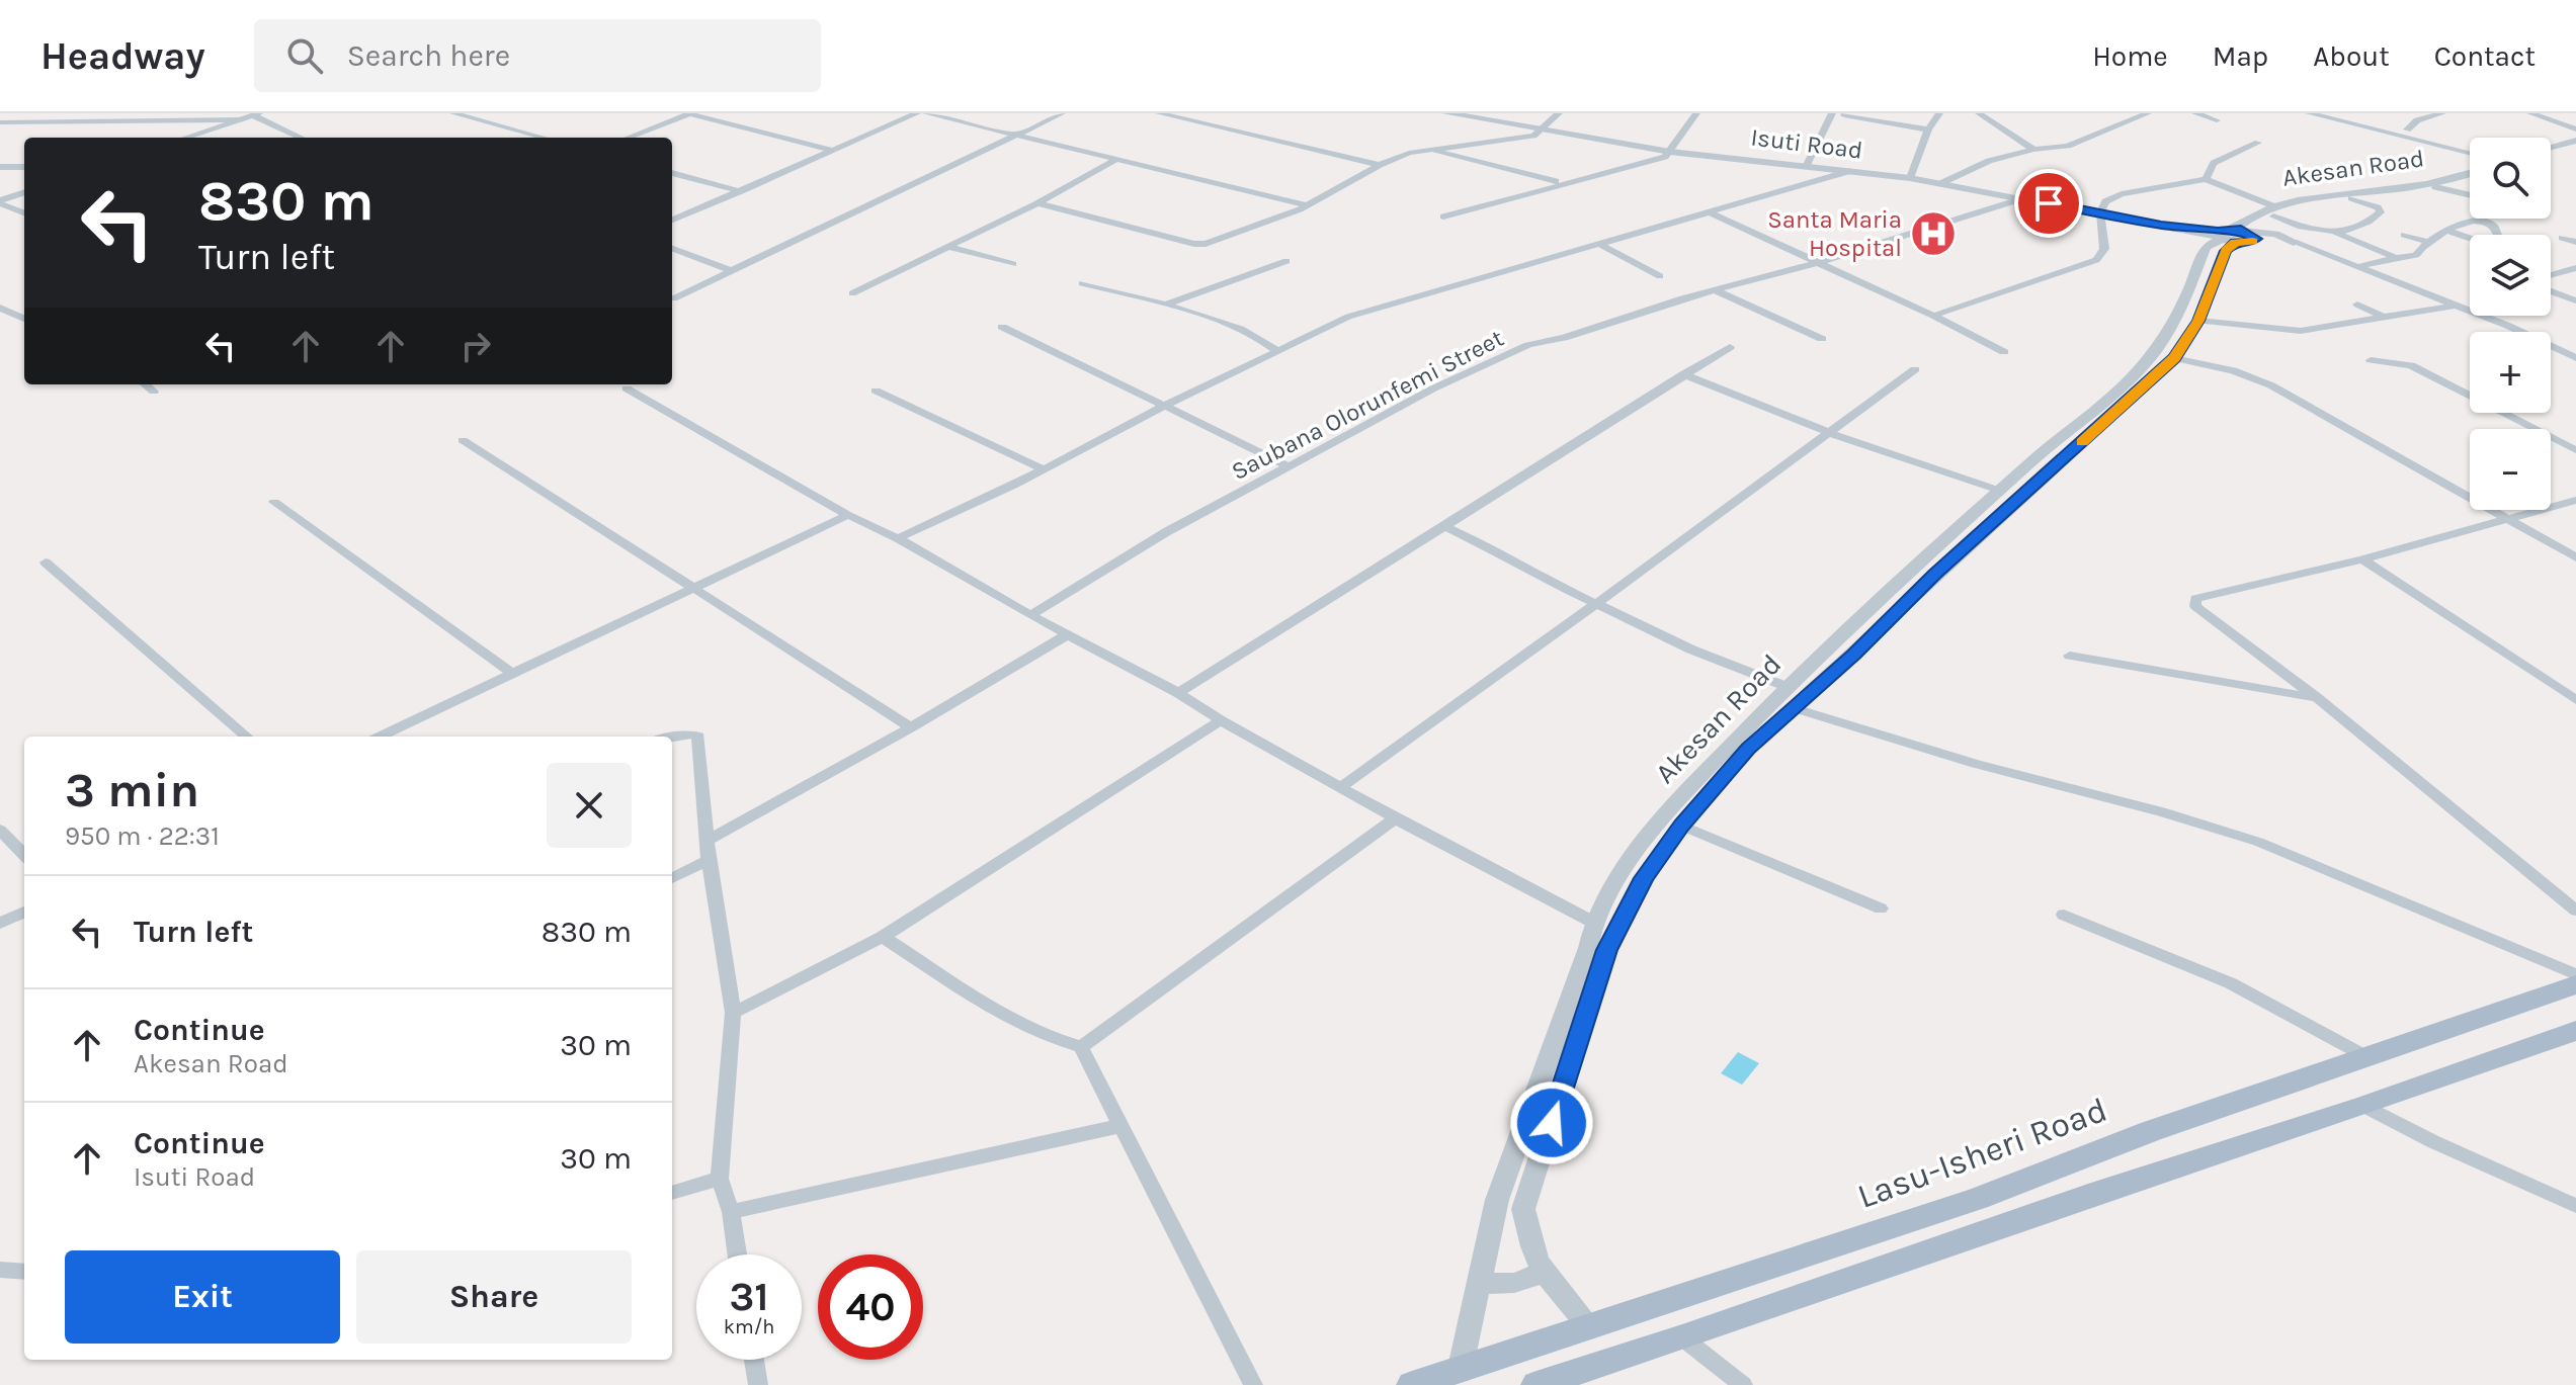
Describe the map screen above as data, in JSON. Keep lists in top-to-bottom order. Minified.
{"streets":{"main road":["Lasu-Isheri Road"],"street":["Isuti Road","Akesan Road","Saubana Olorunfemi Street"]},"crossings":[["Isuti Road","Akesan Road"],["Isuti Road","Saubana Olorunfemi Street"],["Akesan Road","Lasu-Isheri Road"]],"places":{"hospital":["Santa Maria Hospital"]},"page":{"header":"Headway","search":"Search here","nav":["Home","Map","About","Contact"],"map_buttons":["+","−"],"turn":["830 m","Turn left"],"heading":["3 min","950 m · 22:31"],"list":[{"name":"Turn left","value":"830 m"},{"name":"Continue","note":"Akesan Road","value":"30 m"},{"name":"Continue","note":"Isuti Road","value":"30 m"}],"buttons":["Exit","Share"],"speed":"31 km/h","limit":"40"}}
